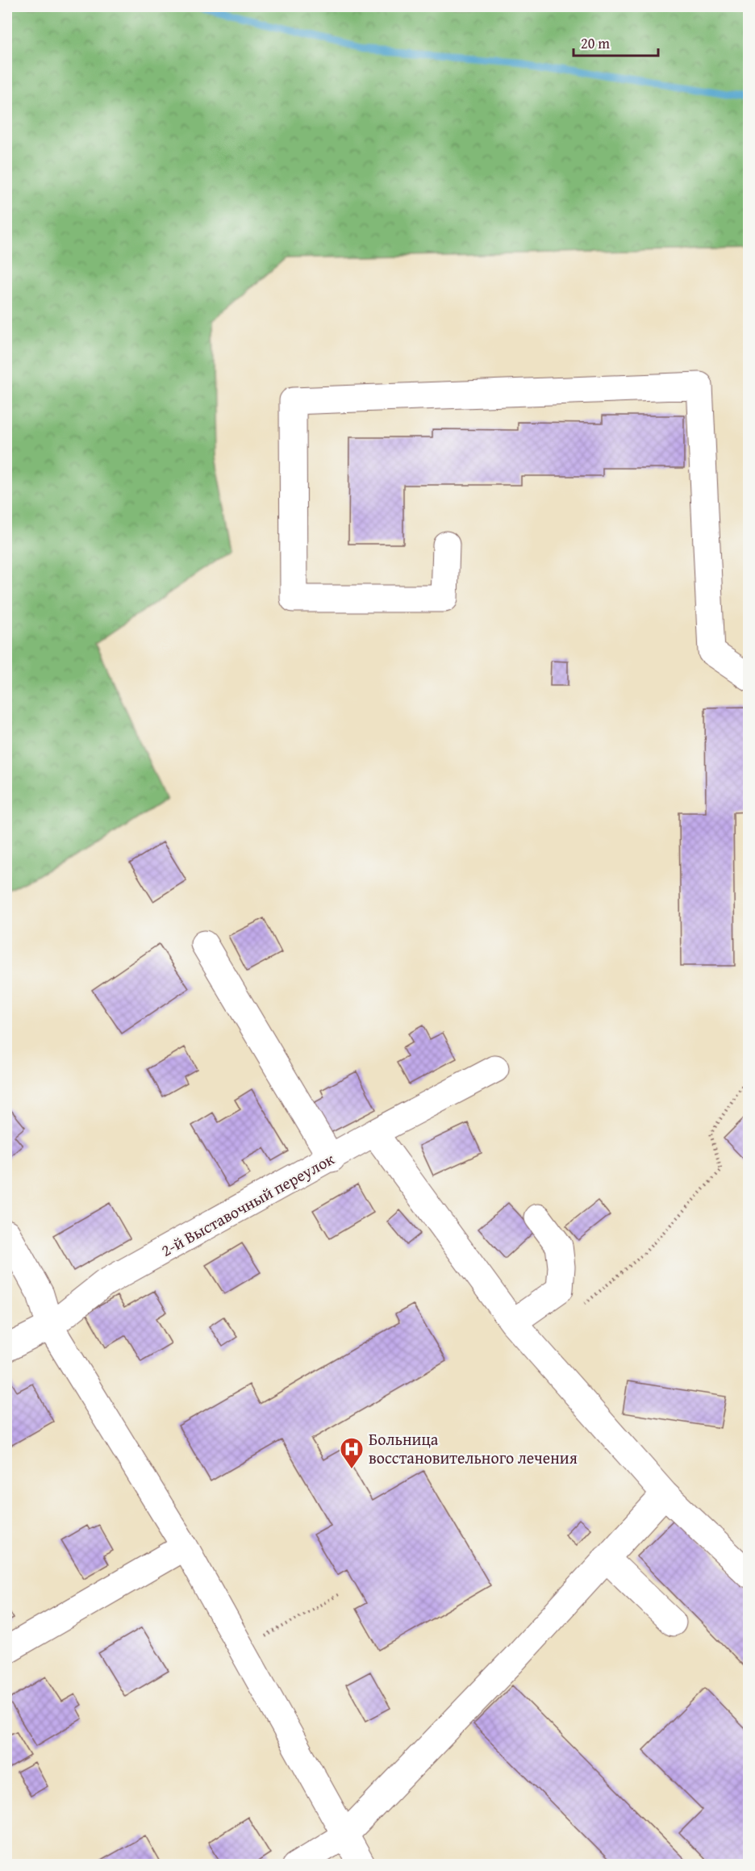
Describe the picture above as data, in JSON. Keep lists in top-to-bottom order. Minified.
{"streets":{"street":["2-й Выставочный переулок"]},"places":{"hospital":["Больница восстановительного лечения"]},"scale_bar":"20 m"}
